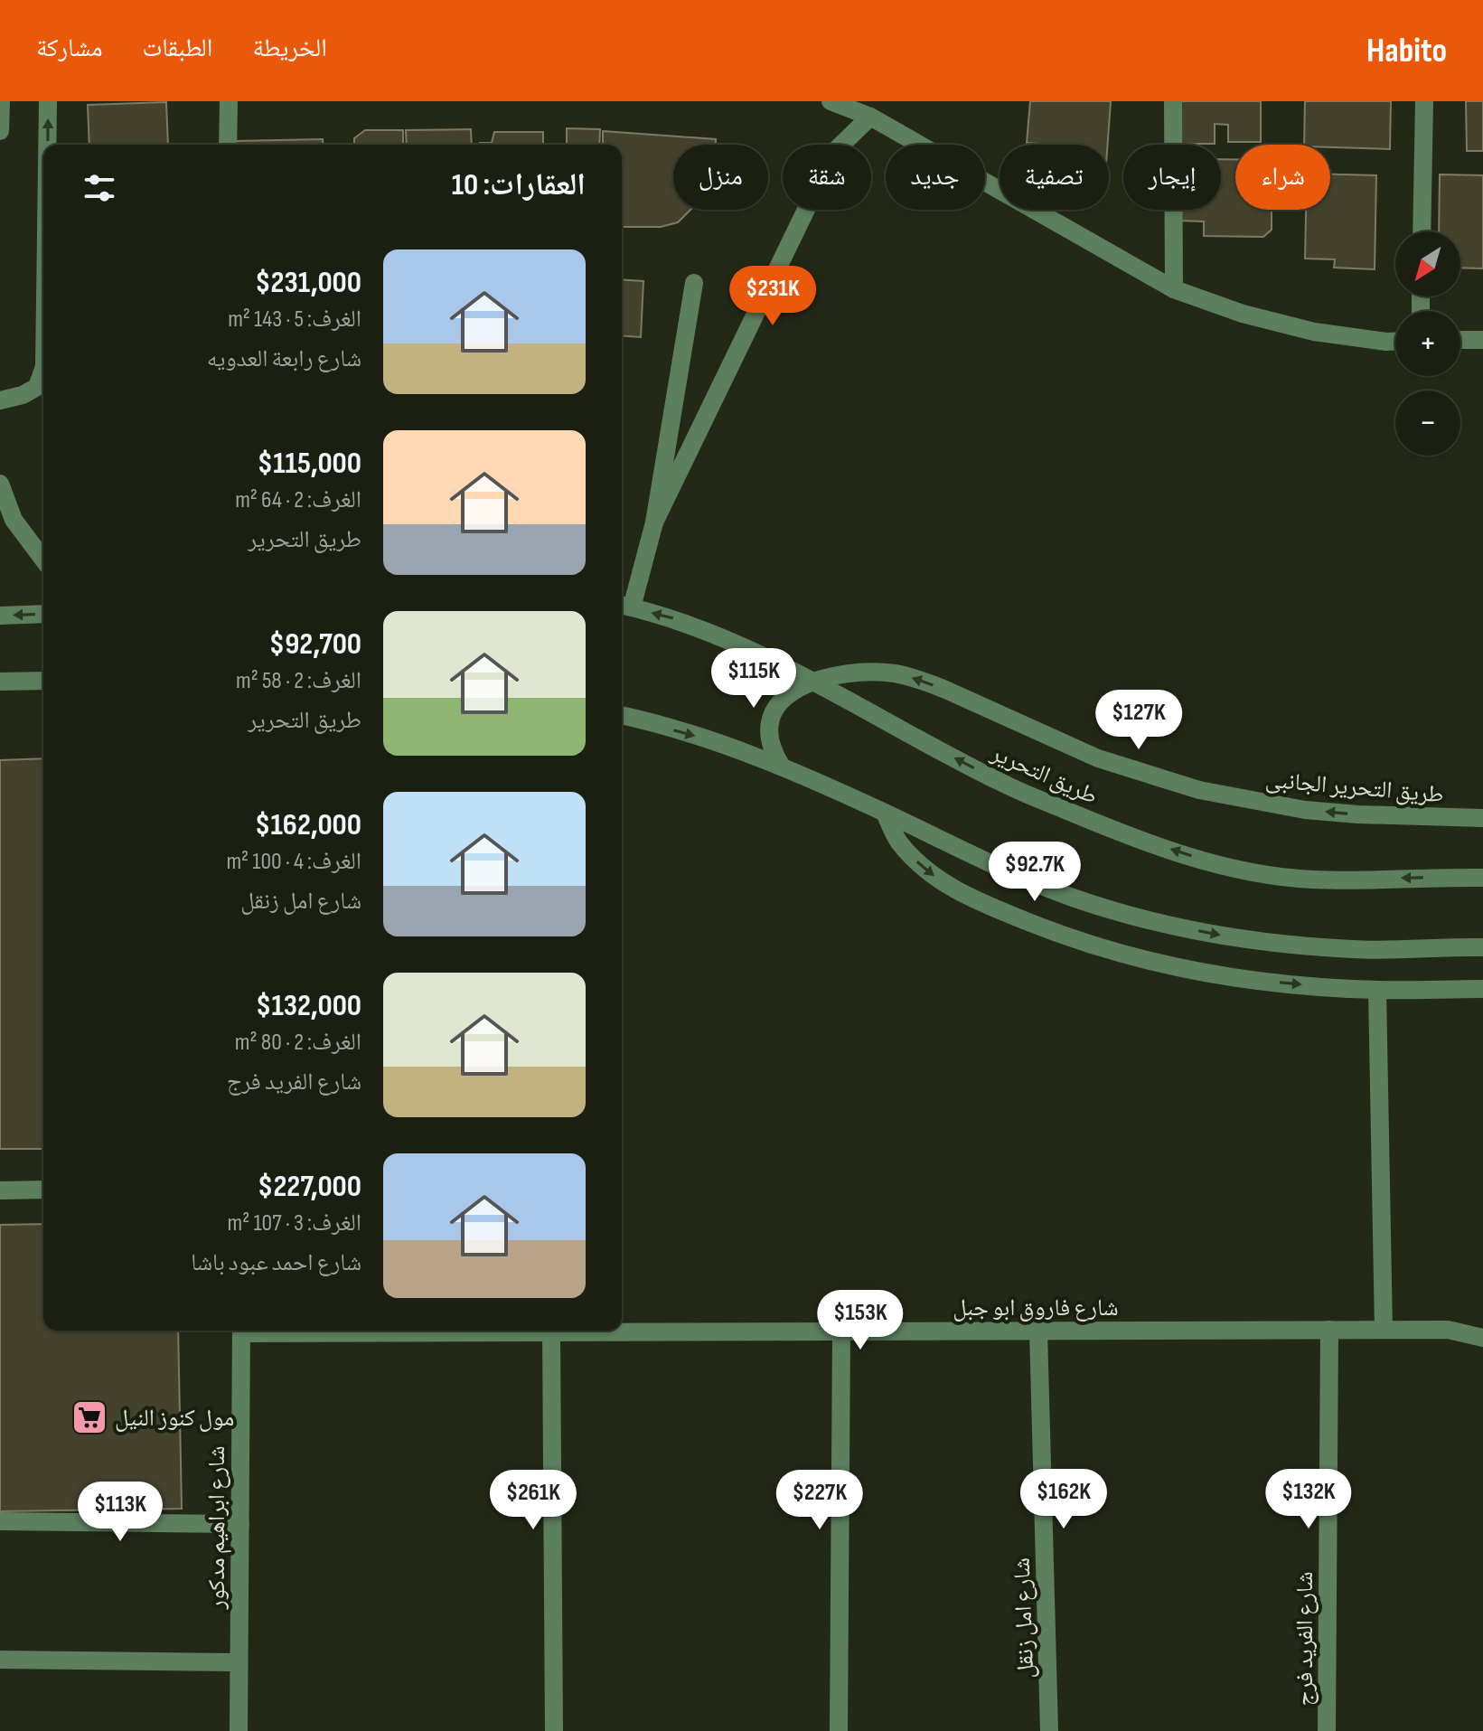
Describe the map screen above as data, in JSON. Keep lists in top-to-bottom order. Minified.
{"streets":{"street":["طريق التحرير","طريق التحرير الجانبى","شارع فاروق ابو جبل","شارع ابراهيم مدكور","شارع امل زنقل","شارع الفريد فرج"]},"crossings":[["طريق التحرير","طريق التحرير الجانبى"],["شارع فاروق ابو جبل","شارع امل زنقل"],["شارع فاروق ابو جبل","شارع الفريد فرج"]],"places":{"supermarket":["مول كنوز النيل"]},"north":"bottom left","page":{"header":"Habito","nav":["الخريطة","الطبقات","مشاركة"],"chip":["شراء","إيجار","تصفية","جديد","شقة","منزل"],"heading":"العقارات: 10","map_buttons":["+","−"],"list":[{"name":"$231,000","note":"الغرف: 5 · 143 m² · شارع رابعة العدويه"},{"name":"$115,000","note":"الغرف: 2 · 64 m² · طريق التحرير"},{"name":"$92,700","note":"الغرف: 2 · 58 m² · طريق التحرير"},{"name":"$162,000","note":"الغرف: 4 · 100 m² · شارع امل زنقل"},{"name":"$132,000","note":"الغرف: 2 · 80 m² · شارع الفريد فرج"},{"name":"$227,000","note":"الغرف: 3 · 107 m² · شارع احمد عبود باشا"}],"price":["$231K","$115K","$127K","$92.7K","$153K","$162K","$132K","$261K","$227K","$113K"]}}
